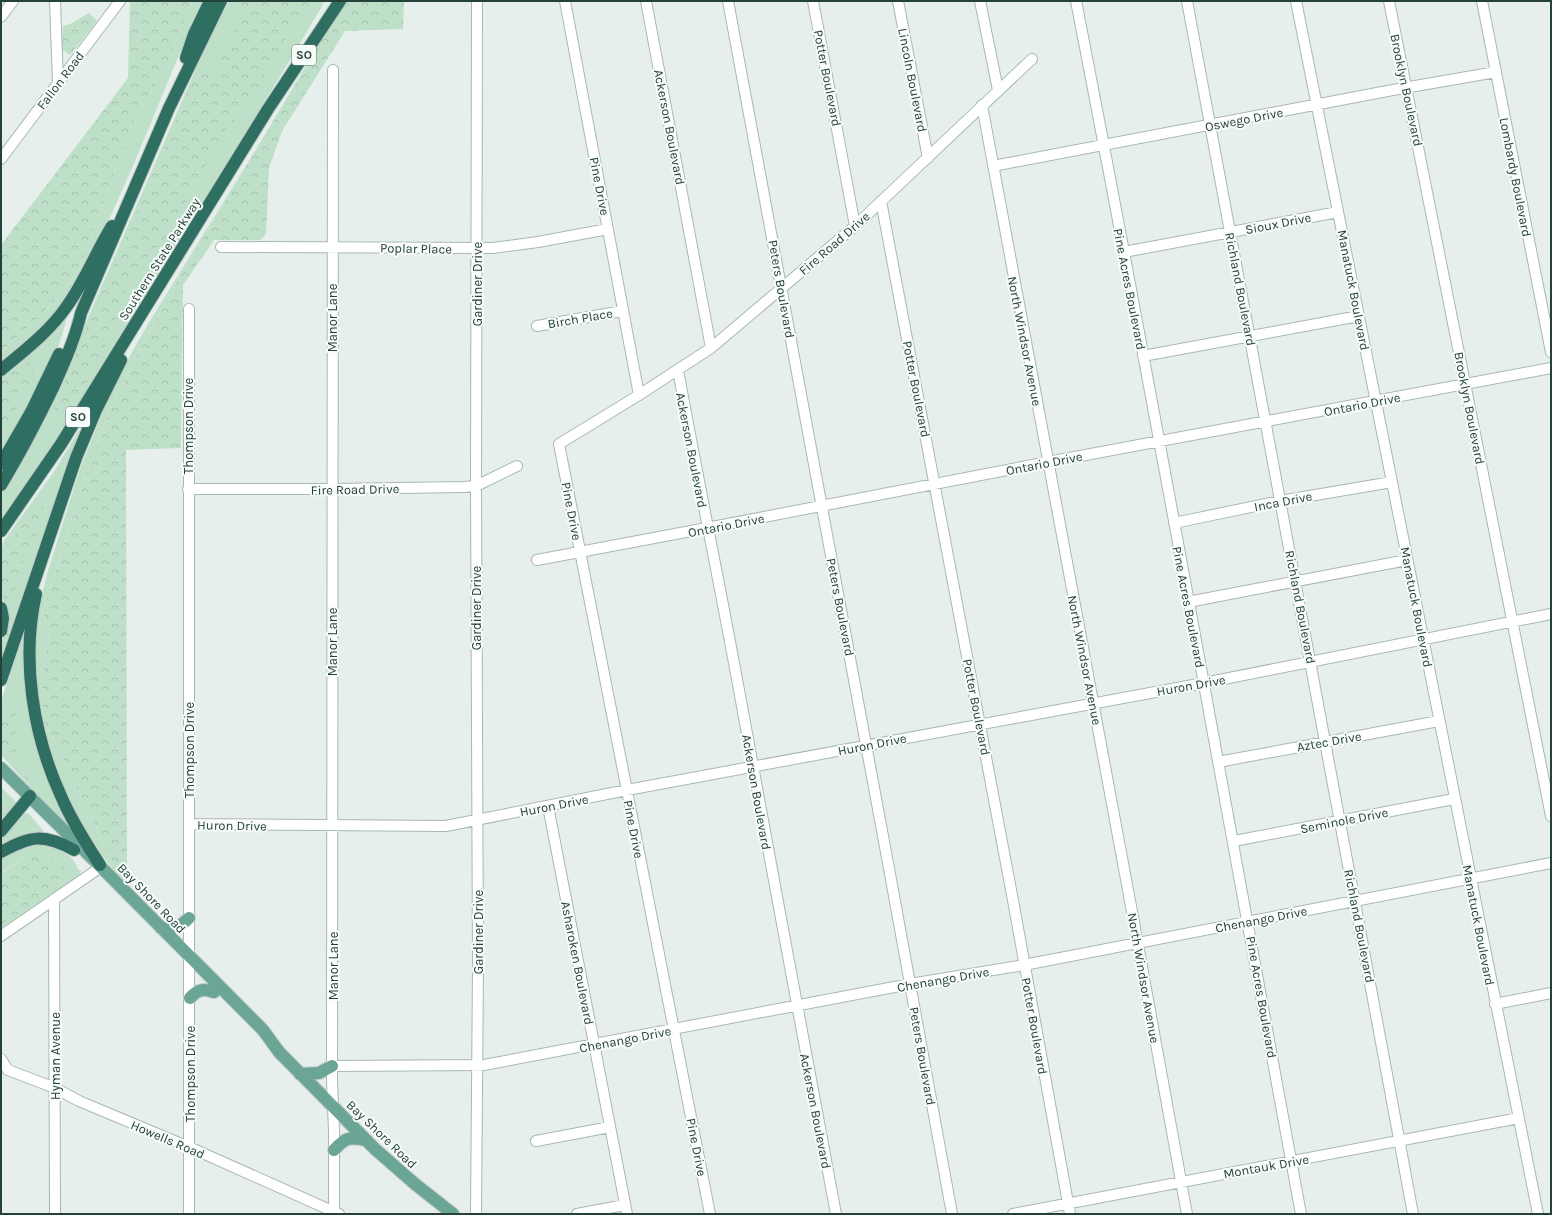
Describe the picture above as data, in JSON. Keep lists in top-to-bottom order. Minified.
{"streets":{"highway":["SO","Southern State Parkway"],"main road":["Bay Shore Road"],"street":["Potter Boulevard","Fallon Road","Lincoln Boulevard","Brooklyn Boulevard","Oswego Drive","Ackerson Boulevard","Lombardy Boulevard","Pine Drive","Sioux Drive","Fire Road Drive","Poplar Place","Gardiner Drive","Peters Boulevard","Pine Acres Boulevard","Richland Boulevard","Manatuck Boulevard","Manor Lane","Birch Place","North Windsor Avenue","Ontario Drive","Thompson Drive","Inca Drive","Huron Drive","Aztec Drive","Seminole Drive","Chenango Drive","Asharoken Boulevard","Hyman Avenue","Howells Road","Montauk Drive"]},"crossings":[["Potter Boulevard","Fire Road Drive"],["Potter Boulevard","Ontario Drive"],["Potter Boulevard","Huron Drive"],["Potter Boulevard","Chenango Drive"],["Potter Boulevard","Montauk Drive"],["Lincoln Boulevard","Fire Road Drive"],["Brooklyn Boulevard","Oswego Drive"],["Brooklyn Boulevard","Ontario Drive"],["Brooklyn Boulevard","Huron Drive"],["Oswego Drive","Lombardy Boulevard"],["Oswego Drive","Pine Acres Boulevard"],["Oswego Drive","Richland Boulevard"],["Oswego Drive","Manatuck Boulevard"],["Oswego Drive","North Windsor Avenue"],["Ackerson Boulevard","Fire Road Drive"],["Ackerson Boulevard","Ontario Drive"],["Ackerson Boulevard","Huron Drive"],["Ackerson Boulevard","Chenango Drive"],["Pine Drive","Fire Road Drive"],["Pine Drive","Poplar Place"],["Pine Drive","Birch Place"],["Pine Drive","Ontario Drive"],["Pine Drive","Huron Drive"],["Pine Drive","Chenango Drive"],["Sioux Drive","Pine Acres Boulevard"],["Sioux Drive","Richland Boulevard"],["Sioux Drive","Manatuck Boulevard"],["Fire Road Drive","Gardiner Drive"],["Fire Road Drive","Peters Boulevard"],["Fire Road Drive","Manor Lane"],["Fire Road Drive","North Windsor Avenue"],["Fire Road Drive","Thompson Drive"],["Poplar Place","Gardiner Drive"],["Poplar Place","Manor Lane"],["Gardiner Drive","Huron Drive"],["Gardiner Drive","Chenango Drive"],["Peters Boulevard","Ontario Drive"],["Peters Boulevard","Huron Drive"],["Peters Boulevard","Chenango Drive"],["Pine Acres Boulevard","Ontario Drive"],["Pine Acres Boulevard","Inca Drive"],["Pine Acres Boulevard","Huron Drive"],["Pine Acres Boulevard","Aztec Drive"],["Pine Acres Boulevard","Seminole Drive"],["Pine Acres Boulevard","Chenango Drive"],["Pine Acres Boulevard","Montauk Drive"],["Richland Boulevard","Ontario Drive"],["Richland Boulevard","Inca Drive"],["Richland Boulevard","Huron Drive"],["Richland Boulevard","Aztec Drive"],["Richland Boulevard","Seminole Drive"],["Richland Boulevard","Chenango Drive"],["Richland Boulevard","Montauk Drive"],["Manatuck Boulevard","Ontario Drive"],["Manatuck Boulevard","Inca Drive"],["Manatuck Boulevard","Huron Drive"],["Manatuck Boulevard","Aztec Drive"],["Manatuck Boulevard","Seminole Drive"],["Manatuck Boulevard","Chenango Drive"],["Manatuck Boulevard","Montauk Drive"],["Manor Lane","Huron Drive"],["Manor Lane","Bay Shore Road"],["Manor Lane","Chenango Drive"],["Manor Lane","Howells Road"],["North Windsor Avenue","Ontario Drive"],["North Windsor Avenue","Huron Drive"],["North Windsor Avenue","Chenango Drive"],["North Windsor Avenue","Montauk Drive"],["Thompson Drive","Huron Drive"],["Thompson Drive","Bay Shore Road"],["Thompson Drive","Howells Road"],["Huron Drive","Asharoken Boulevard"],["Chenango Drive","Asharoken Boulevard"],["Hyman Avenue","Howells Road"]]}
